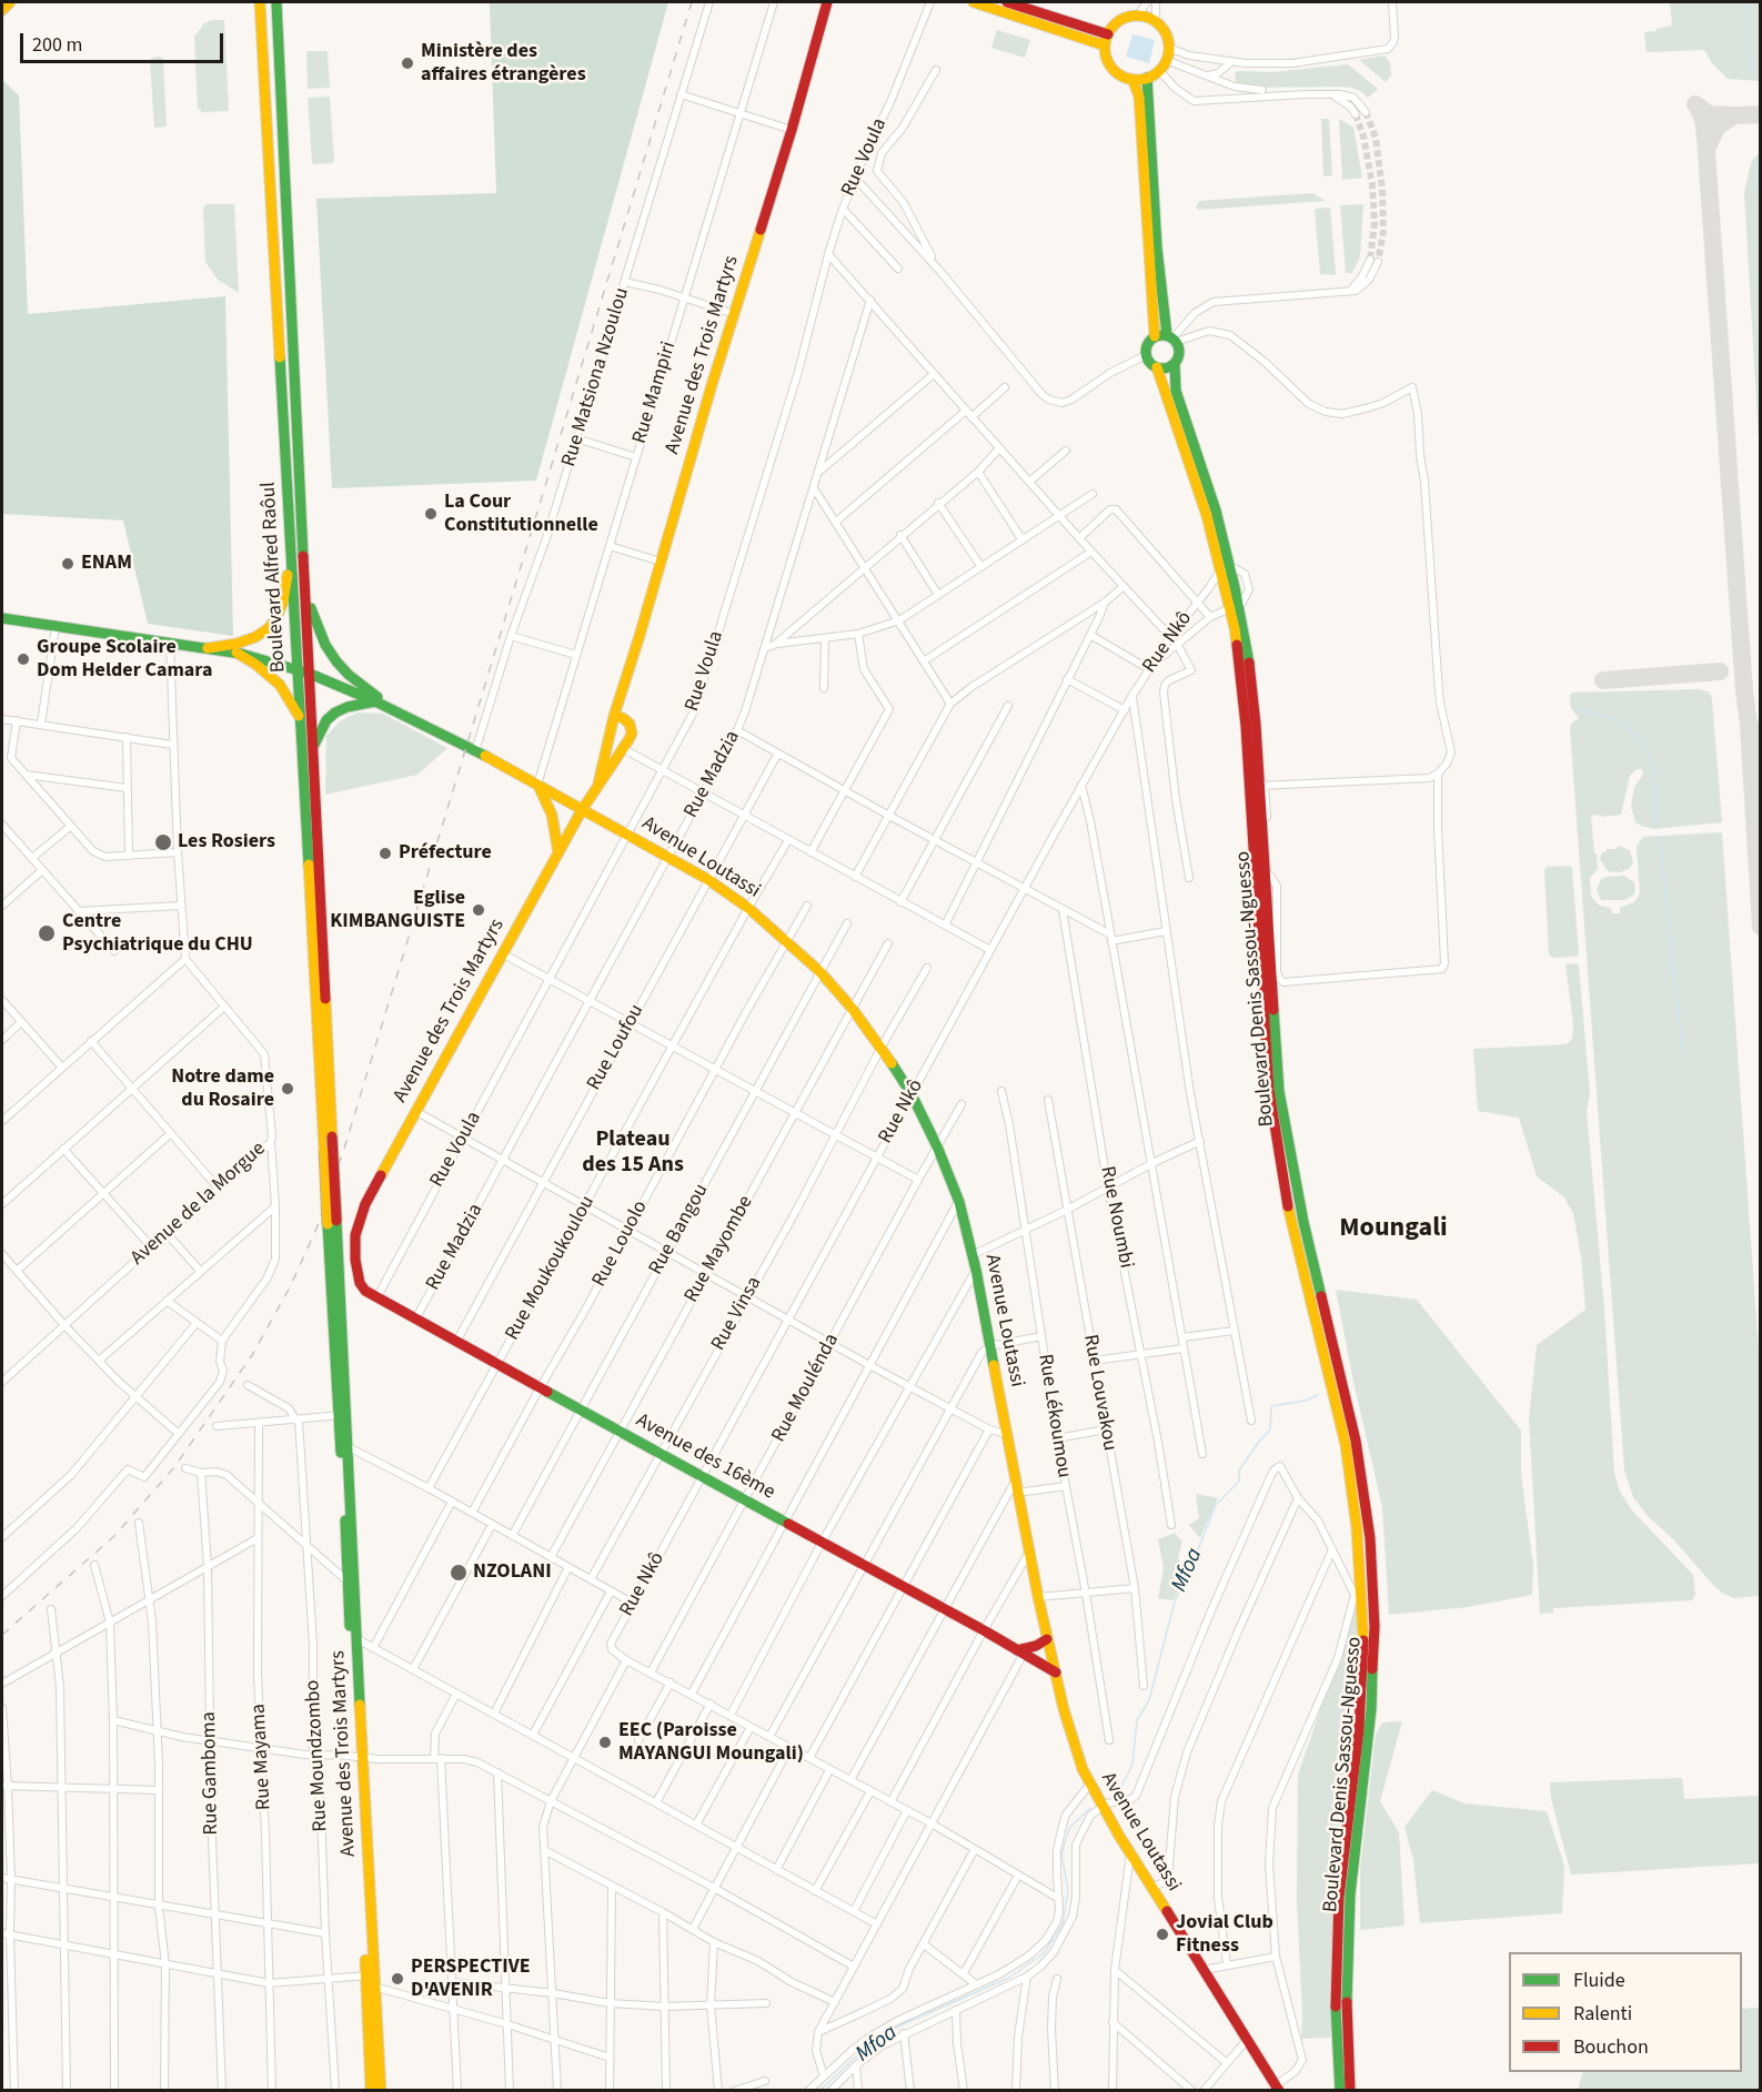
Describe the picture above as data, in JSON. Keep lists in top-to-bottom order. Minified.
{"streets":{"main road":["Avenue des Trois Martyrs","Boulevard Alfred Raôul","Avenue Loutassi","Boulevard Denis Sassou-Nguesso","Avenue des 16ème"],"street":["Rue Voula","Rue Matsiona Nzoulou","Rue Mampiri","Rue Nkô","Rue Madzia","Rue Loufou","Avenue de la Morgue","Rue Noumbi","Rue Bangou","Rue Louolo","Rue Mayombe","Rue Moukoukoulou","Rue Vinsa","Rue Moulénda","Rue Louvakou","Rue Lékoumou","Rue Moundzombo","Rue Mayama","Rue Gamboma"]},"crossings":[["Rue Voula","Avenue Loutassi"],["Rue Voula","Avenue des 16ème"],["Avenue des Trois Martyrs","Avenue Loutassi"],["Avenue des Trois Martyrs","Avenue des 16ème"],["Rue Matsiona Nzoulou","Avenue Loutassi"],["Rue Mampiri","Avenue Loutassi"],["Boulevard Alfred Raôul","Avenue Loutassi"],["Rue Nkô","Avenue Loutassi"],["Rue Nkô","Boulevard Denis Sassou-Nguesso"],["Rue Nkô","Avenue des 16ème"],["Rue Madzia","Avenue Loutassi"],["Rue Madzia","Avenue des 16ème"],["Avenue Loutassi","Rue Loufou"],["Avenue Loutassi","Rue Bangou"],["Avenue Loutassi","Rue Louolo"],["Avenue Loutassi","Rue Mayombe"],["Avenue Loutassi","Rue Moukoukoulou"],["Avenue Loutassi","Rue Vinsa"],["Avenue Loutassi","Rue Moulénda"],["Avenue Loutassi","Avenue des 16ème"],["Rue Loufou","Avenue des 16ème"],["Rue Bangou","Avenue des 16ème"],["Rue Louolo","Avenue des 16ème"],["Rue Mayombe","Avenue des 16ème"],["Rue Moukoukoulou","Avenue des 16ème"],["Rue Vinsa","Avenue des 16ème"],["Rue Moulénda","Avenue des 16ème"]],"districts":["Plateau des 15 Ans","Moungali"],"water":["Mfoa"],"places":["Ministère des affaires étrangères","La Cour Constitutionnelle","ENAM","Groupe Scolaire Dom Helder Camara","Les Rosiers","Préfecture","Eglise KIMBANGUISTE","Centre Psychiatrique du CHU","Notre dame du Rosaire","NZOLANI","EEC (Paroisse MAYANGUI Moungali)","Jovial Club Fitness","PERSPECTIVE D'AVENIR"],"legend":["Fluide","Ralenti","Bouchon"],"scale_bar":"200 m"}
